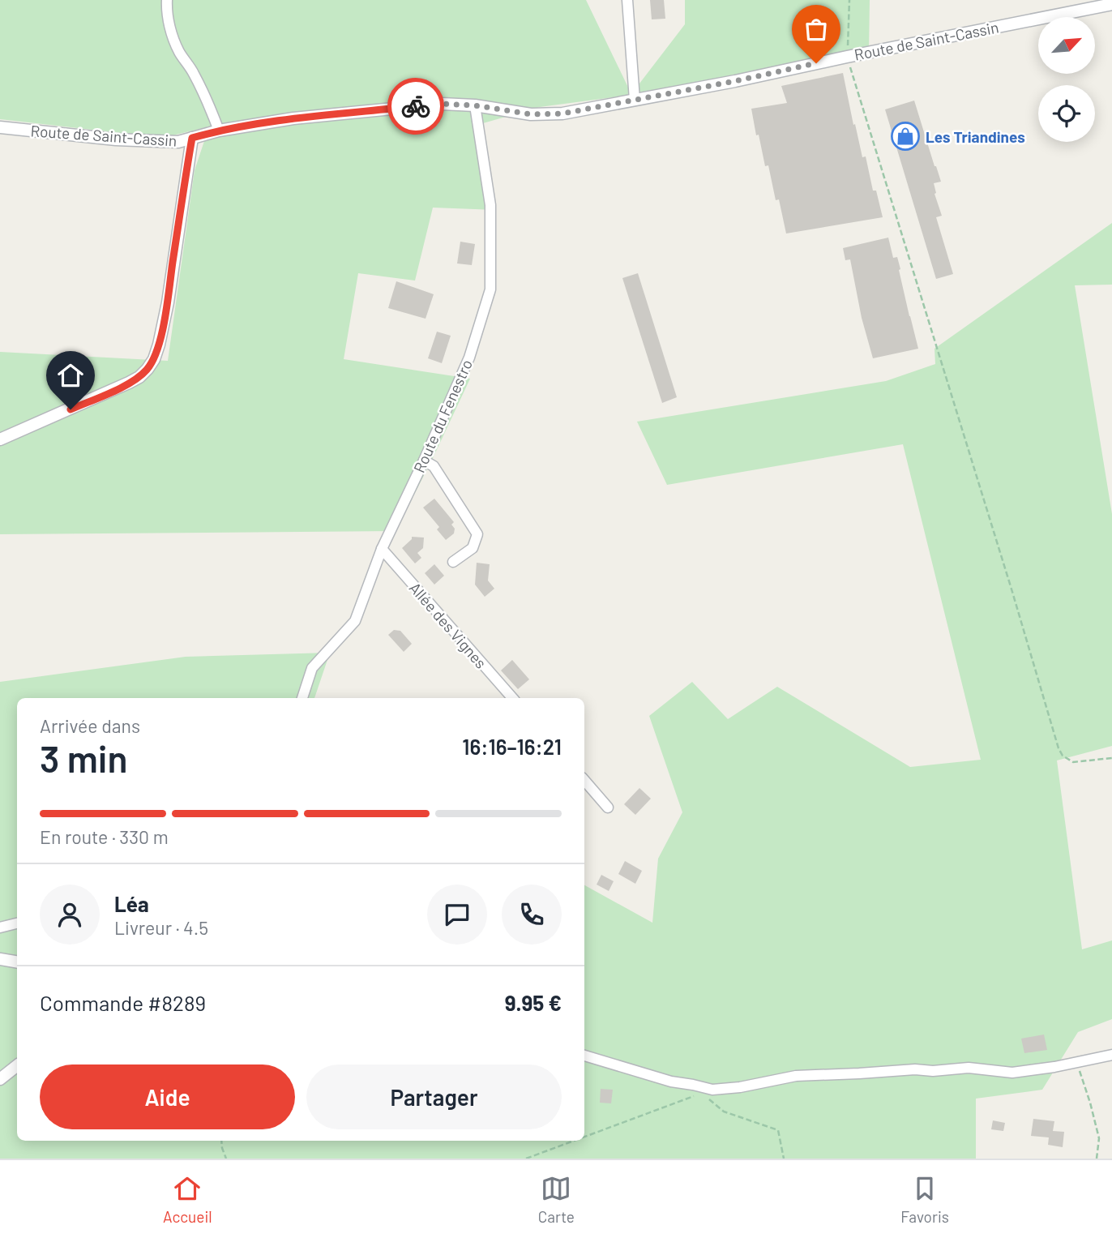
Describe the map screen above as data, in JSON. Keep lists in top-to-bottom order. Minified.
{"streets":{"street":["Route de Saint-Cassin","Route du Fenestro","Allée des Vignes"]},"crossings":[["Route de Saint-Cassin","Route du Fenestro"],["Route du Fenestro","Allée des Vignes"]],"places":{"shop":["Les Triandines"]},"north":"top right","page":{"heading":["3 min","Arrivée dans","16:16–16:21"],"panel":["Léa","Livreur · 4.5","Commande #8289","9.95 €"],"bar":"En route · 330 m","buttons":["Aide","Partager"],"tabs":["Accueil","Carte","Favoris"]}}
